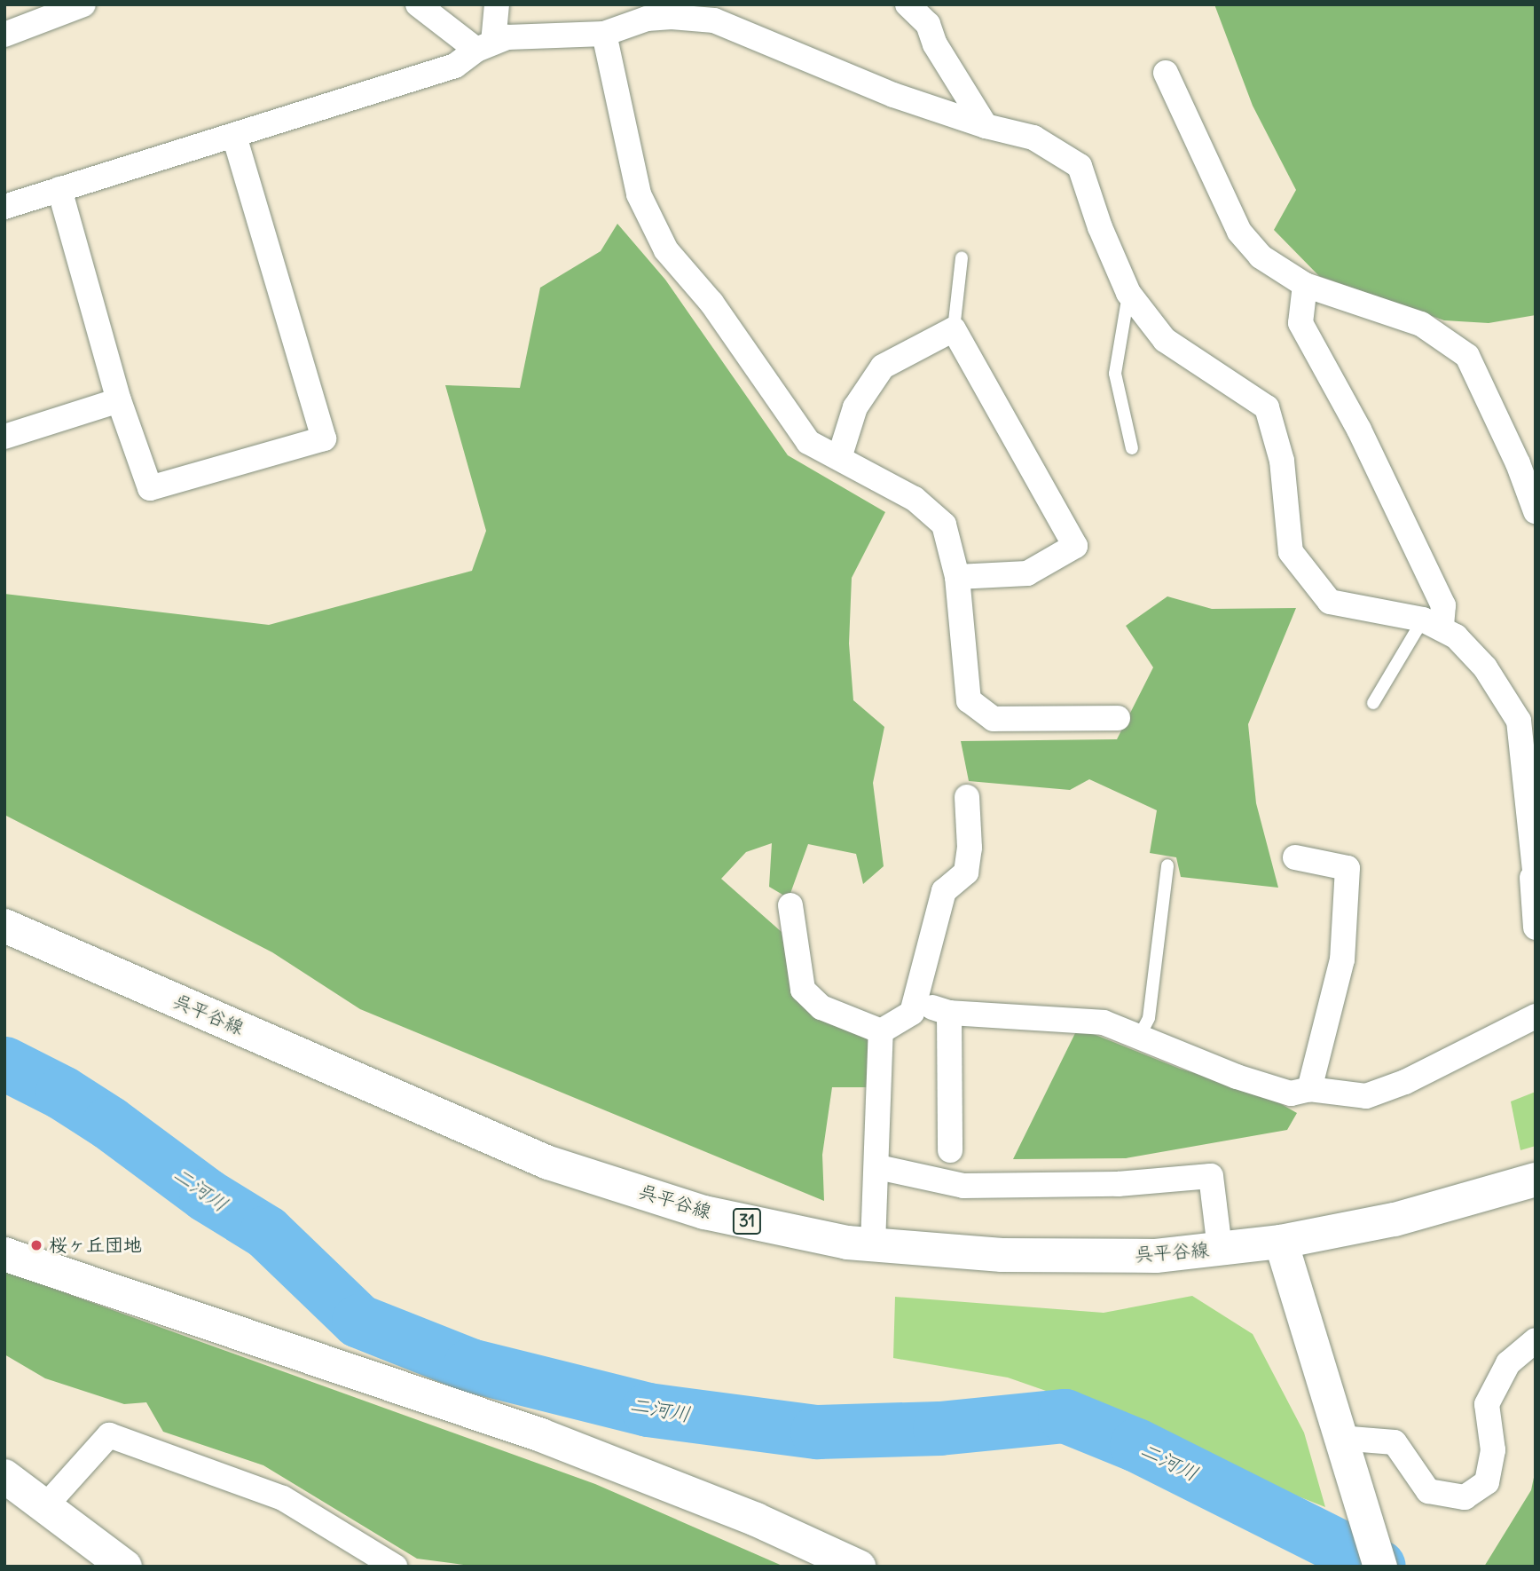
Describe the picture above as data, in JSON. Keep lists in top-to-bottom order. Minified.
{"streets":{"main road":["呉平谷線","31"]},"water":["二河川"],"places":["桜ヶ丘団地"]}
